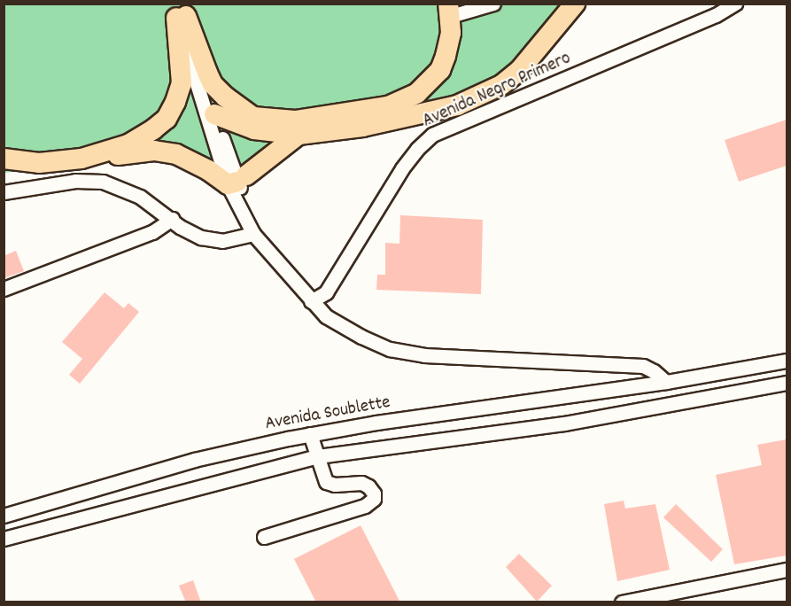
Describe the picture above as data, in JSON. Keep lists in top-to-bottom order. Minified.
{"streets":{"street":["Avenida Negro Primero","Avenida Soublette"]}}
